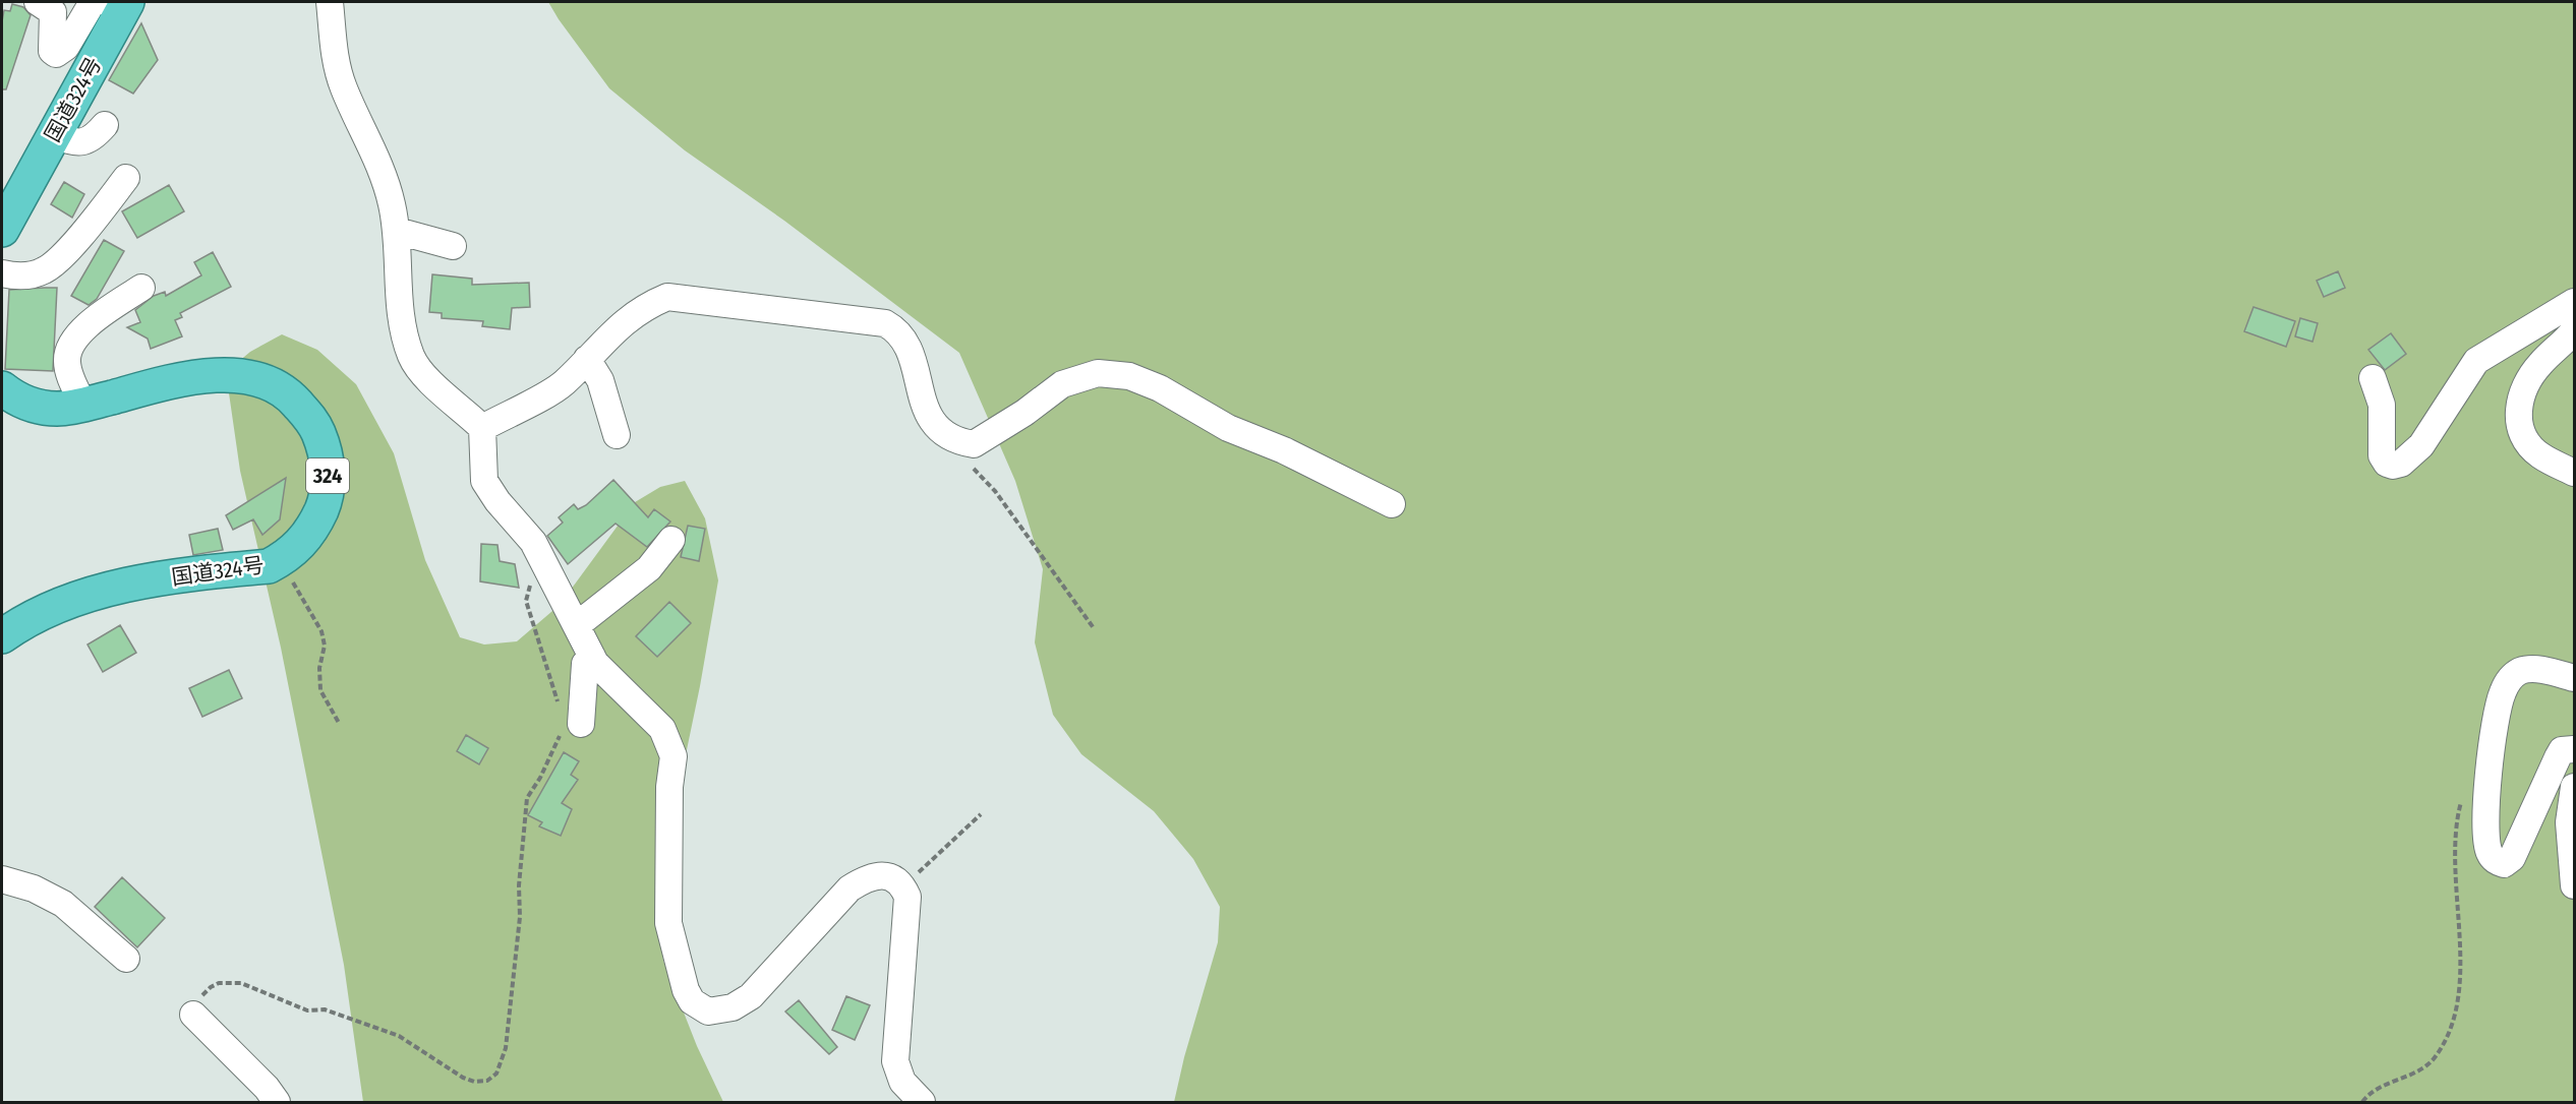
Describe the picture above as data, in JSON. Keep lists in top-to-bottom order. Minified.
{"streets":{"highway":["国道324号","324"]}}
